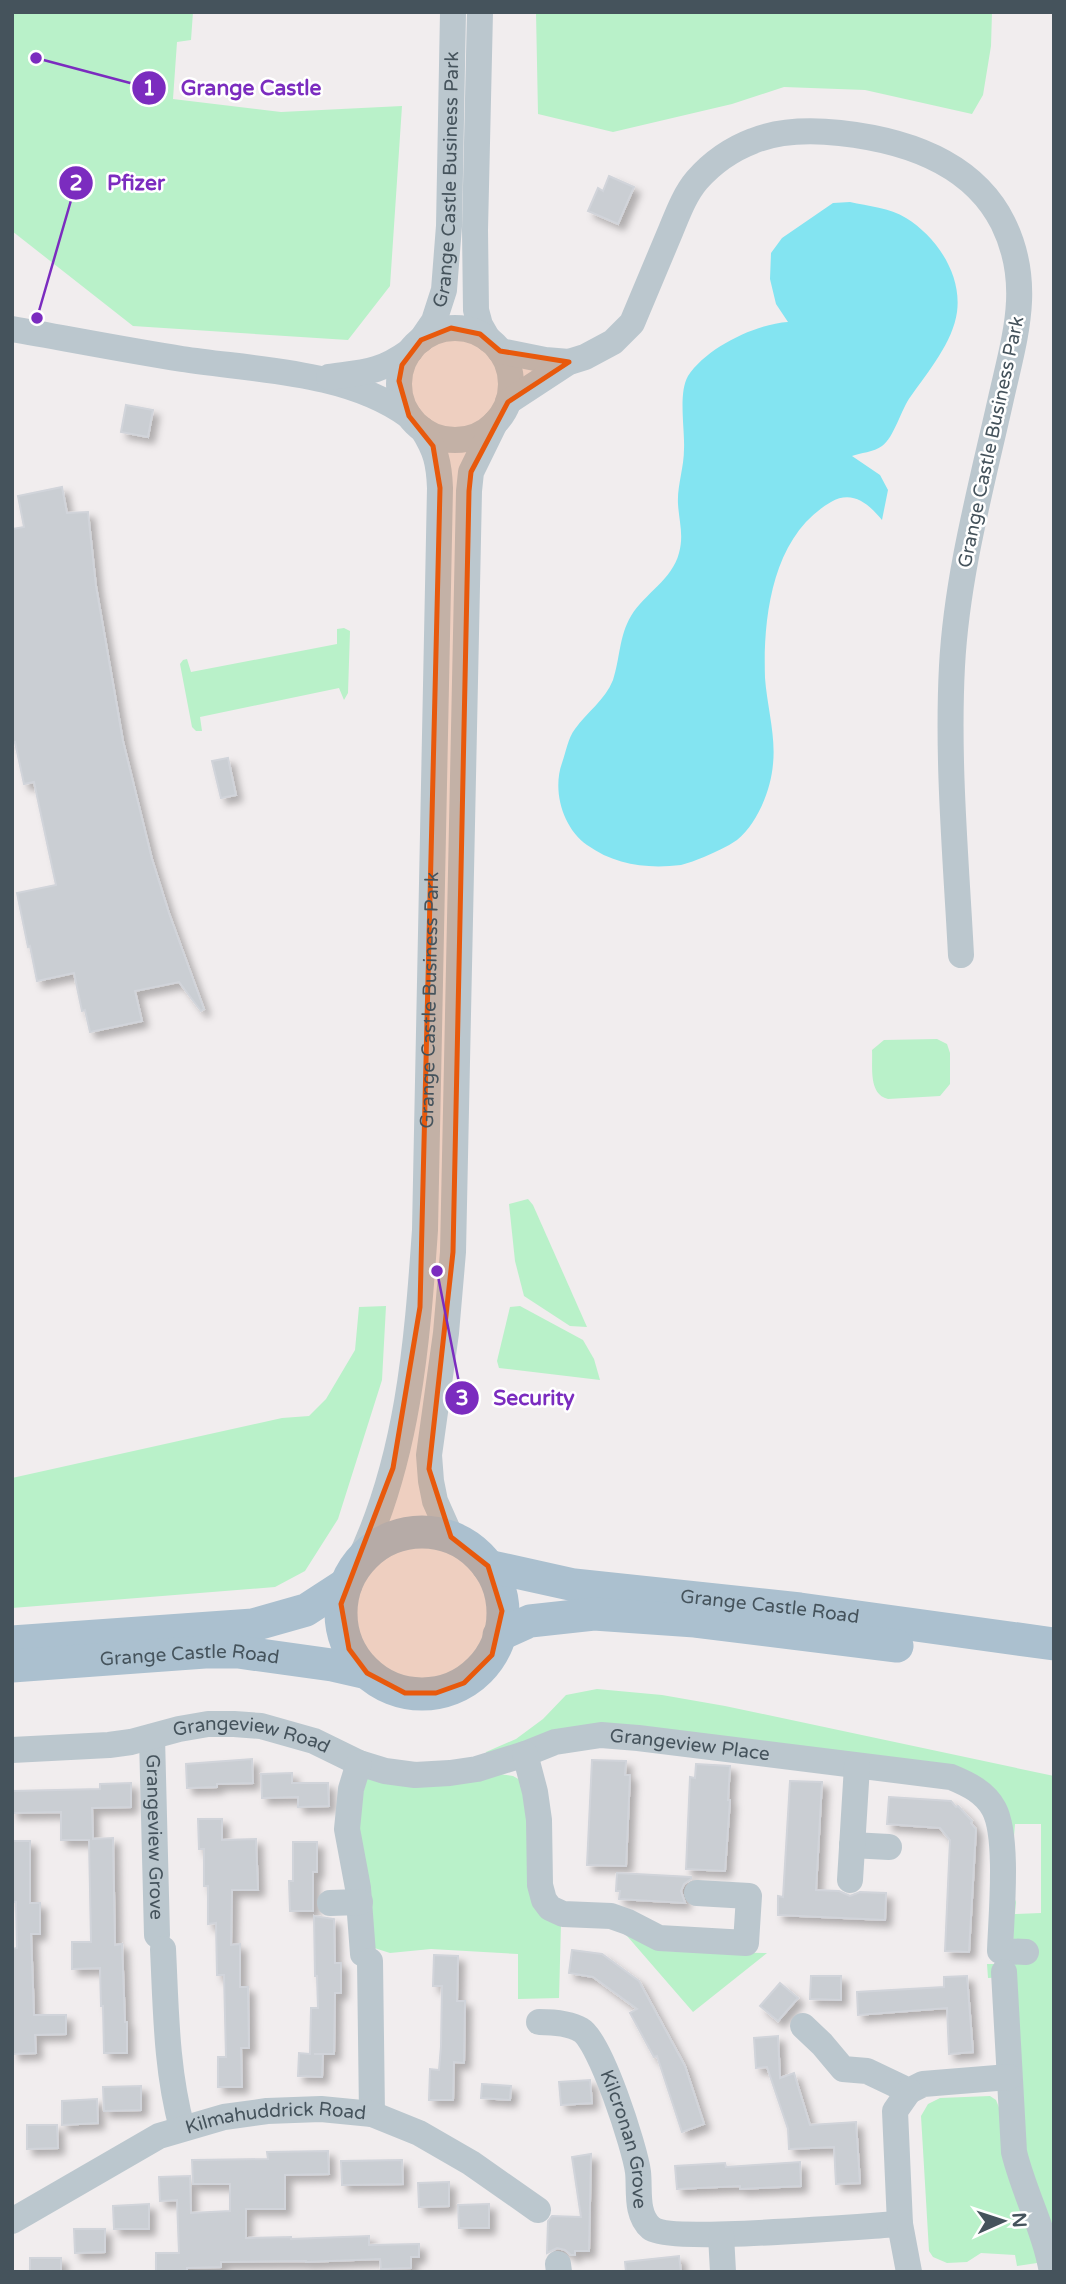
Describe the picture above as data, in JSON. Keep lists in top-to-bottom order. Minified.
{"streets":{"main road":["Grange Castle Road"],"street":["Grange Castle Business Park","Grangeview Road","Grangeview Place","Grangeview Grove","Kilmahuddrick Road","Kilcronan Grove"]},"crossings":[["Grange Castle Business Park","Grange Castle Road"],["Grangeview Road","Grangeview Place"],["Grangeview Road","Grangeview Grove"],["Grangeview Grove","Kilmahuddrick Road"]],"places":["Grange Castle","Pfizer","Security"],"north":"right"}
